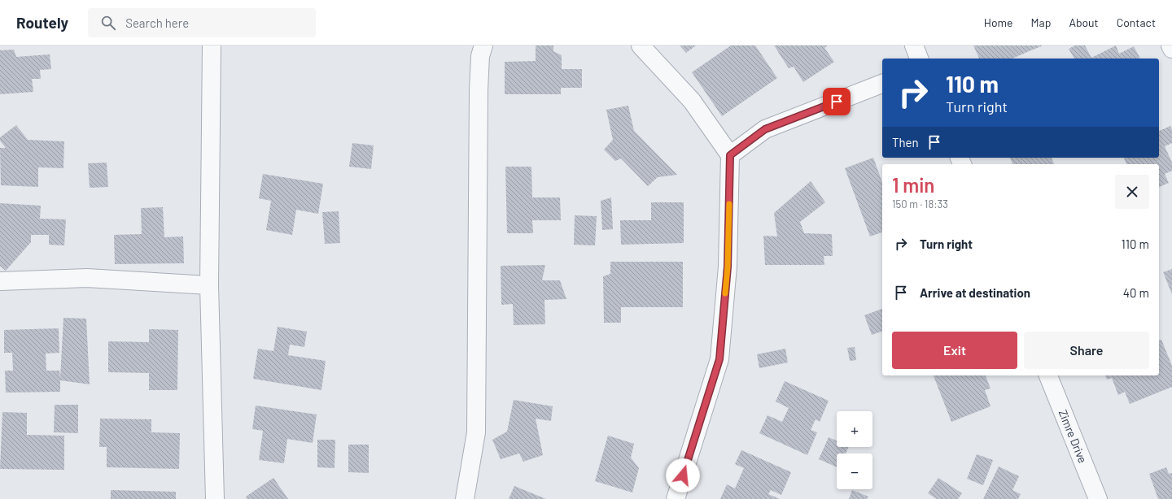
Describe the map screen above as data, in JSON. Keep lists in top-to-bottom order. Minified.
{"streets":{"street":["Zimre Drive"]},"page":{"header":"Routely","search":"Search here","nav":["Home","Map","About","Contact"],"turn":["110 m","Turn right"],"then":"Then","heading":["1 min","150 m · 18:33"],"list":[{"name":"Turn right","value":"110 m"},{"name":"Arrive at destination","value":"40 m"}],"buttons":["Exit","Share"],"map_buttons":["+","−"]}}
